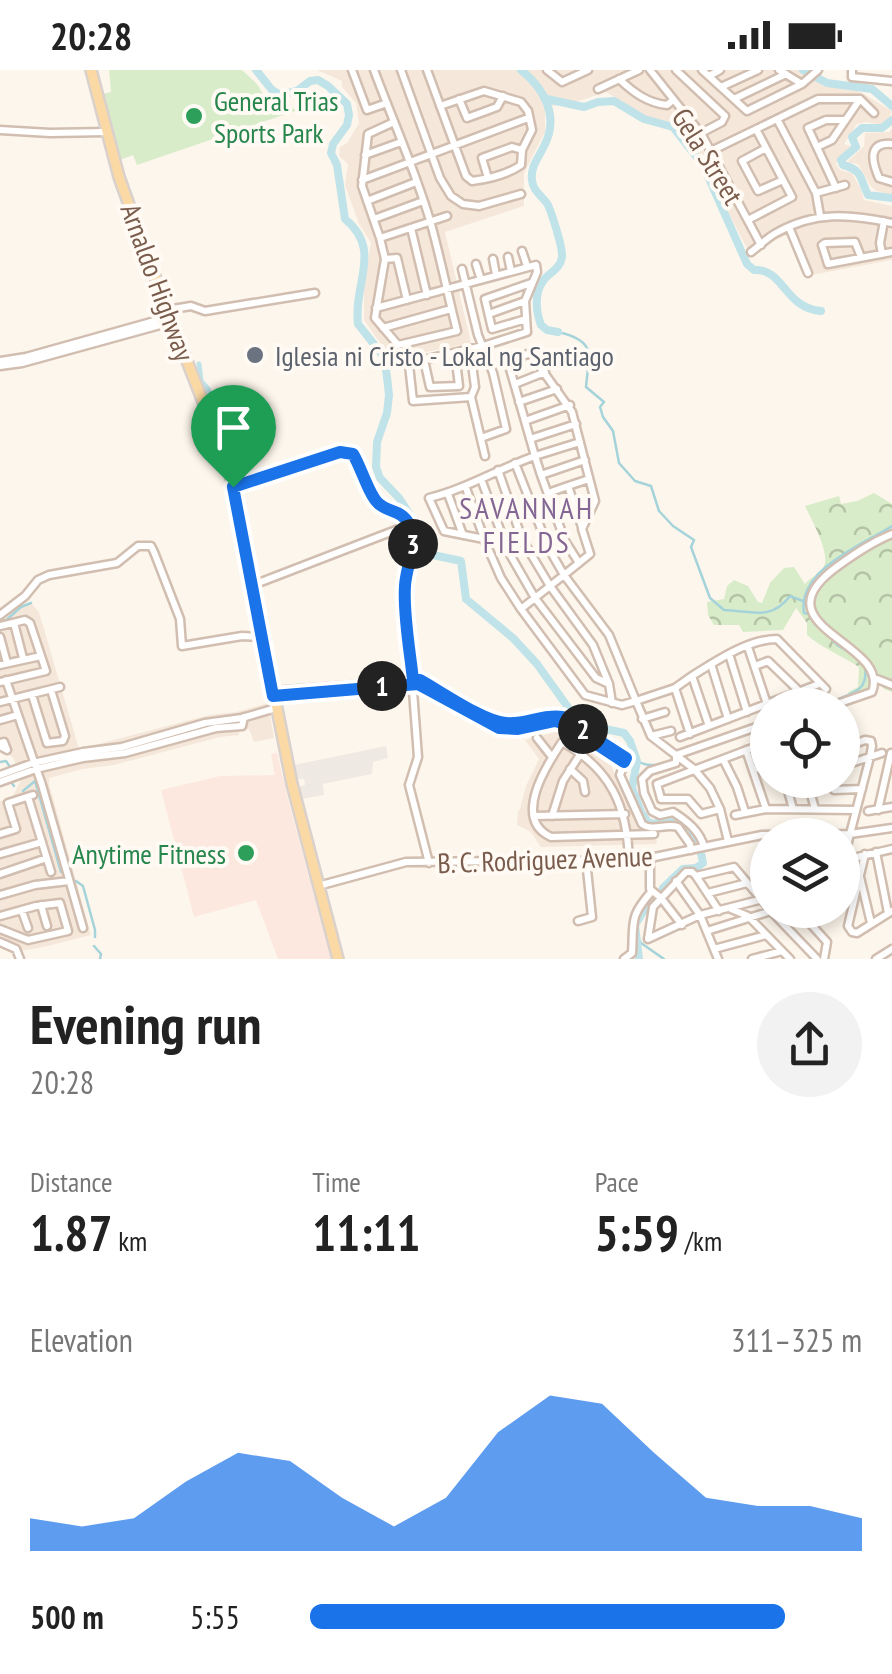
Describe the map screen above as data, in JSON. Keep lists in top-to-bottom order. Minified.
{"streets":{"main road":["Arnaldo Highway"],"street":["Gela Street","B. C. Rodriguez Avenue"]},"crossings":[["Arnaldo Highway","B. C. Rodriguez Avenue"]],"districts":["SAVANNAH FIELDS"],"places":["General Trias Sports Park","Iglesia ni Cristo - Lokal ng Santiago","Anytime Fitness"],"page":{"status":"20:28","pins":["3","1","2"],"heading":["Evening run","20:28"],"stats":[["Distance","1.87 km"],["Time","11:11"],["Pace","5:59 /km"]],"chart":["Elevation","311–325 m"],"list":[{"name":"500 m","note":"5:55"}]}}
